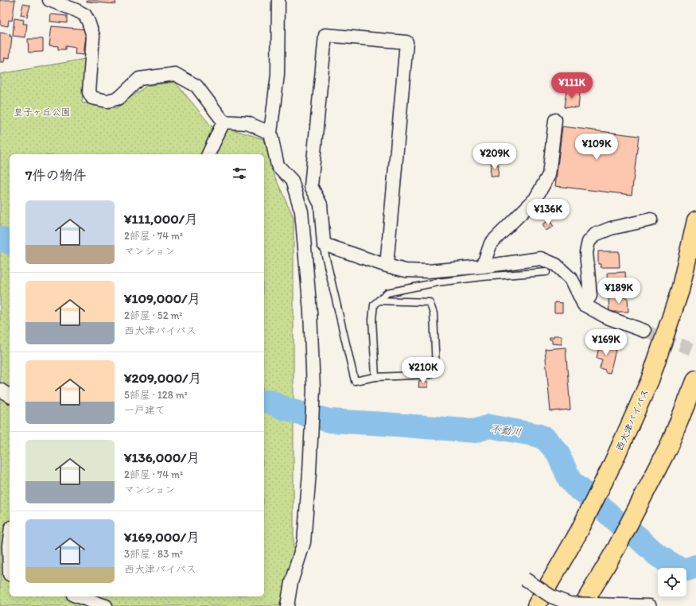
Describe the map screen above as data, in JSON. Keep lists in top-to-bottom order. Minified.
{"streets":{"highway":["西大津バイパス"]},"water":["不動川"],"parks":["皇子ヶ丘公園"],"page":{"price":["¥111K","¥109K","¥209K","¥136K","¥189K","¥169K","¥210K"],"heading":"7件の物件","list":[{"name":"¥111,000/月","note":"2部屋 · 74 m² · マンション"},{"name":"¥109,000/月","note":"2部屋 · 52 m² · 西大津バイパス"},{"name":"¥209,000/月","note":"5部屋 · 128 m² · 一戸建て"},{"name":"¥136,000/月","note":"2部屋 · 74 m² · マンション"},{"name":"¥169,000/月","note":"3部屋 · 83 m² · 西大津バイパス"}]}}
